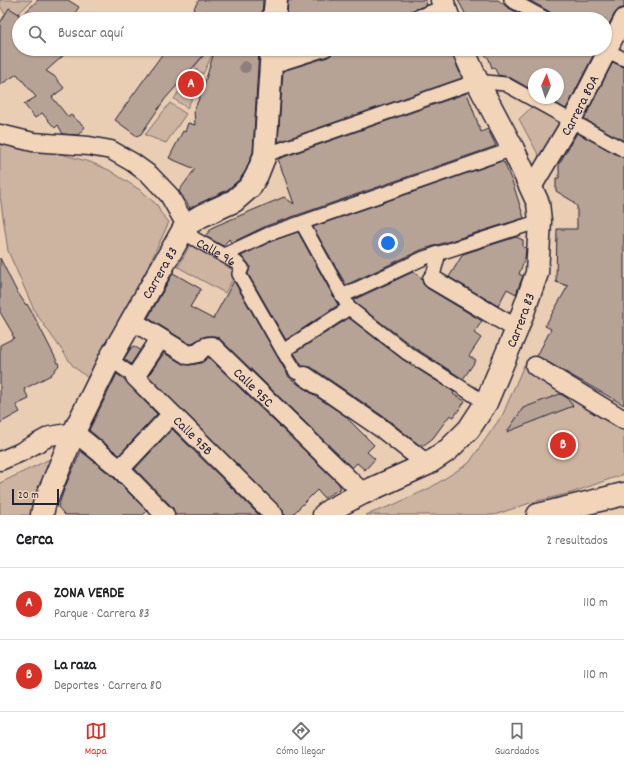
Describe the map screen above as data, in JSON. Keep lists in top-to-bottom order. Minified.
{"streets":{"street":["Carrera 80A","Calle 96","Carrera 83","Calle 95C","Calle 95B"]},"crossings":[["Carrera 80A","Carrera 83"],["Calle 96","Carrera 83"],["Carrera 83","Calle 95C"],["Carrera 83","Calle 95B"]],"scale_bar":"20 m","north":"top","page":{"search":"Buscar aquí","pins":["A","B"],"scale":"20 m","heading":["Cerca","2 resultados"],"list":[{"mark":"A","name":"ZONA VERDE","note":"Parque · Carrera 83","value":"110 m"},{"mark":"B","name":"La raza","note":"Deportes · Carrera 80","value":"110 m"}],"nav":["Mapa","Cómo llegar","Guardados"]}}
